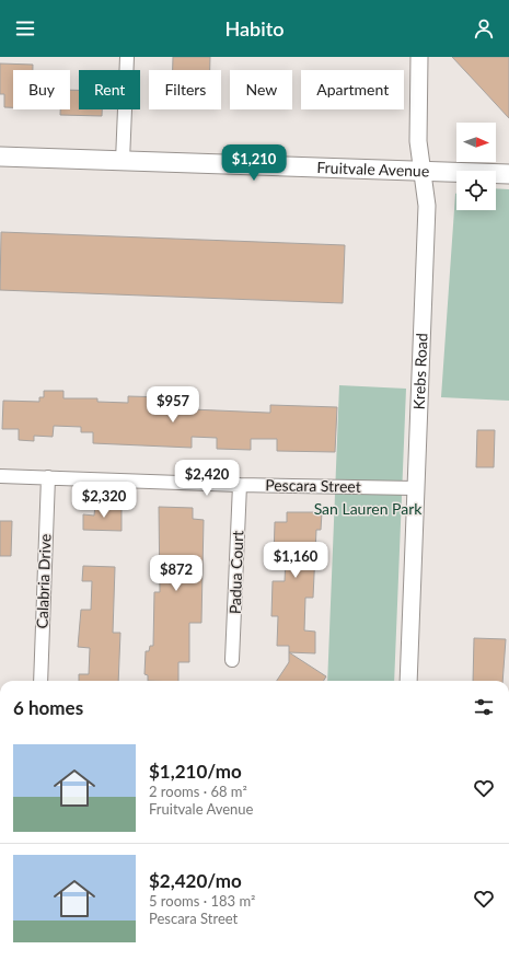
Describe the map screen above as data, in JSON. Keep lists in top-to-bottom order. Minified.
{"streets":{"main road":["Fruitvale Avenue"],"street":["Krebs Road","Pescara Street","Padua Court","Calabria Drive"]},"crossings":[["Fruitvale Avenue","Krebs Road"],["Krebs Road","Pescara Street"],["Pescara Street","Padua Court"],["Pescara Street","Calabria Drive"]],"parks":["San Lauren Park"],"north":"right","page":{"header":"Habito","chip":["Buy","Rent","Filters","New","Apartment"],"price":["$1,210","$957","$2,420","$2,320","$1,160","$872"],"heading":"6 homes","list":[{"name":"$1,210/mo","note":"2 rooms · 68 m² · Fruitvale Avenue"},{"name":"$2,420/mo","note":"5 rooms · 183 m² · Pescara Street"}]}}
